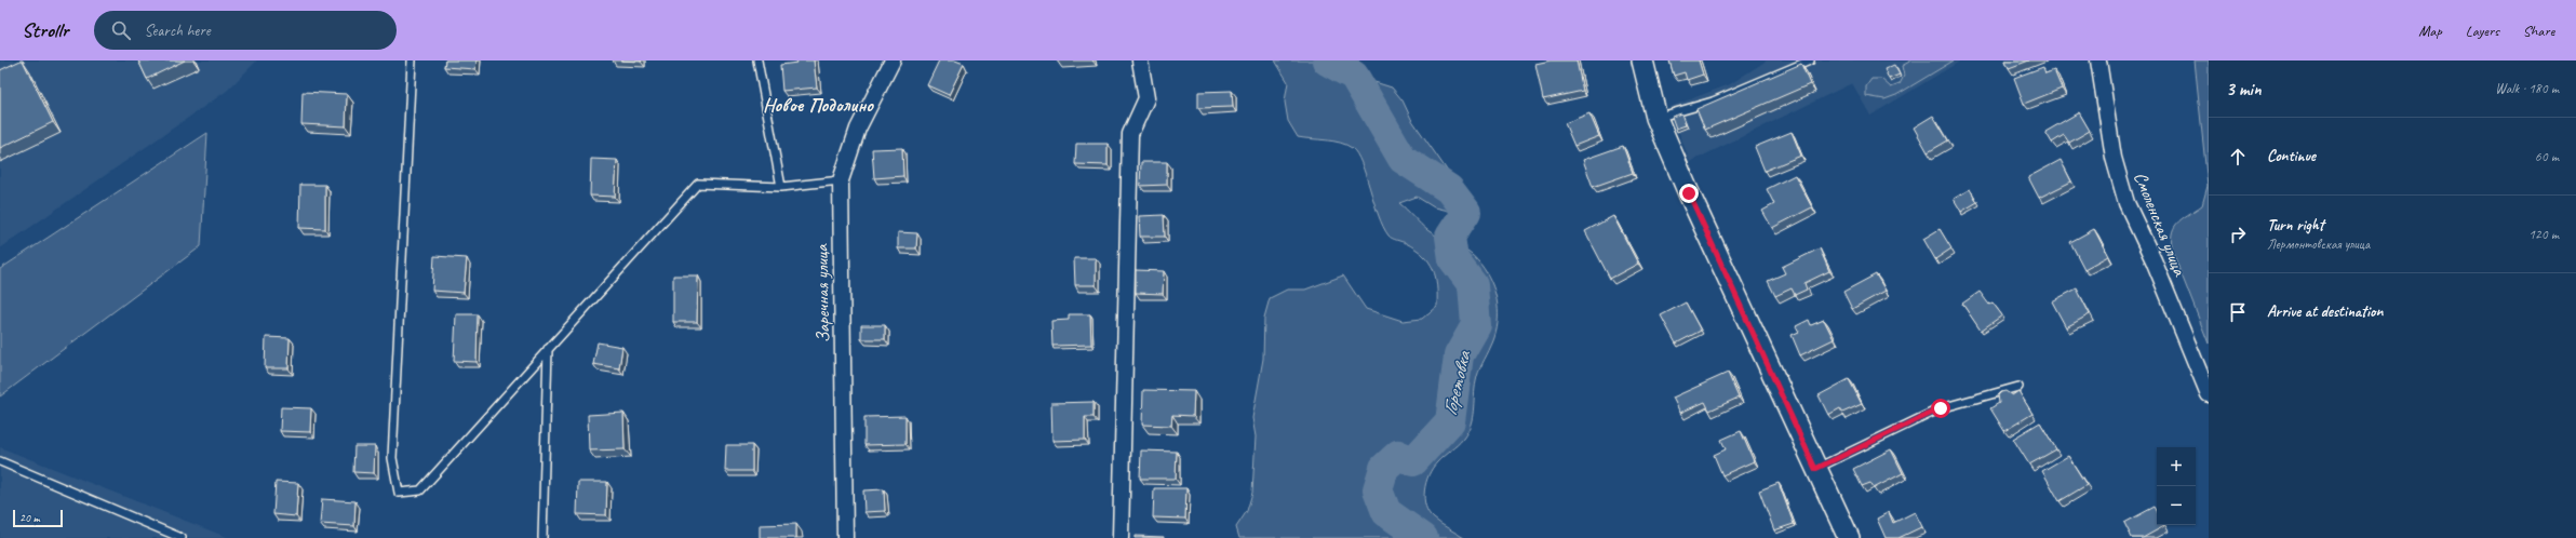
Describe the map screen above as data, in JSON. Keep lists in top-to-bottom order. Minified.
{"streets":{"street":["Смоленская улица","Заречная улица"]},"districts":["Новое Подолино"],"water":["Горетовка"],"scale_bar":"20 m","page":{"header":"Strollr","search":"Search here","nav":["Map","Layers","Share"],"heading":["3 min","Walk · 180 m"],"list":[["Continue","60 m"],["Turn right","Лермонтовская улица","120 m"],"Arrive at destination"],"map_buttons":["+","−"],"scale":"20 m"}}
